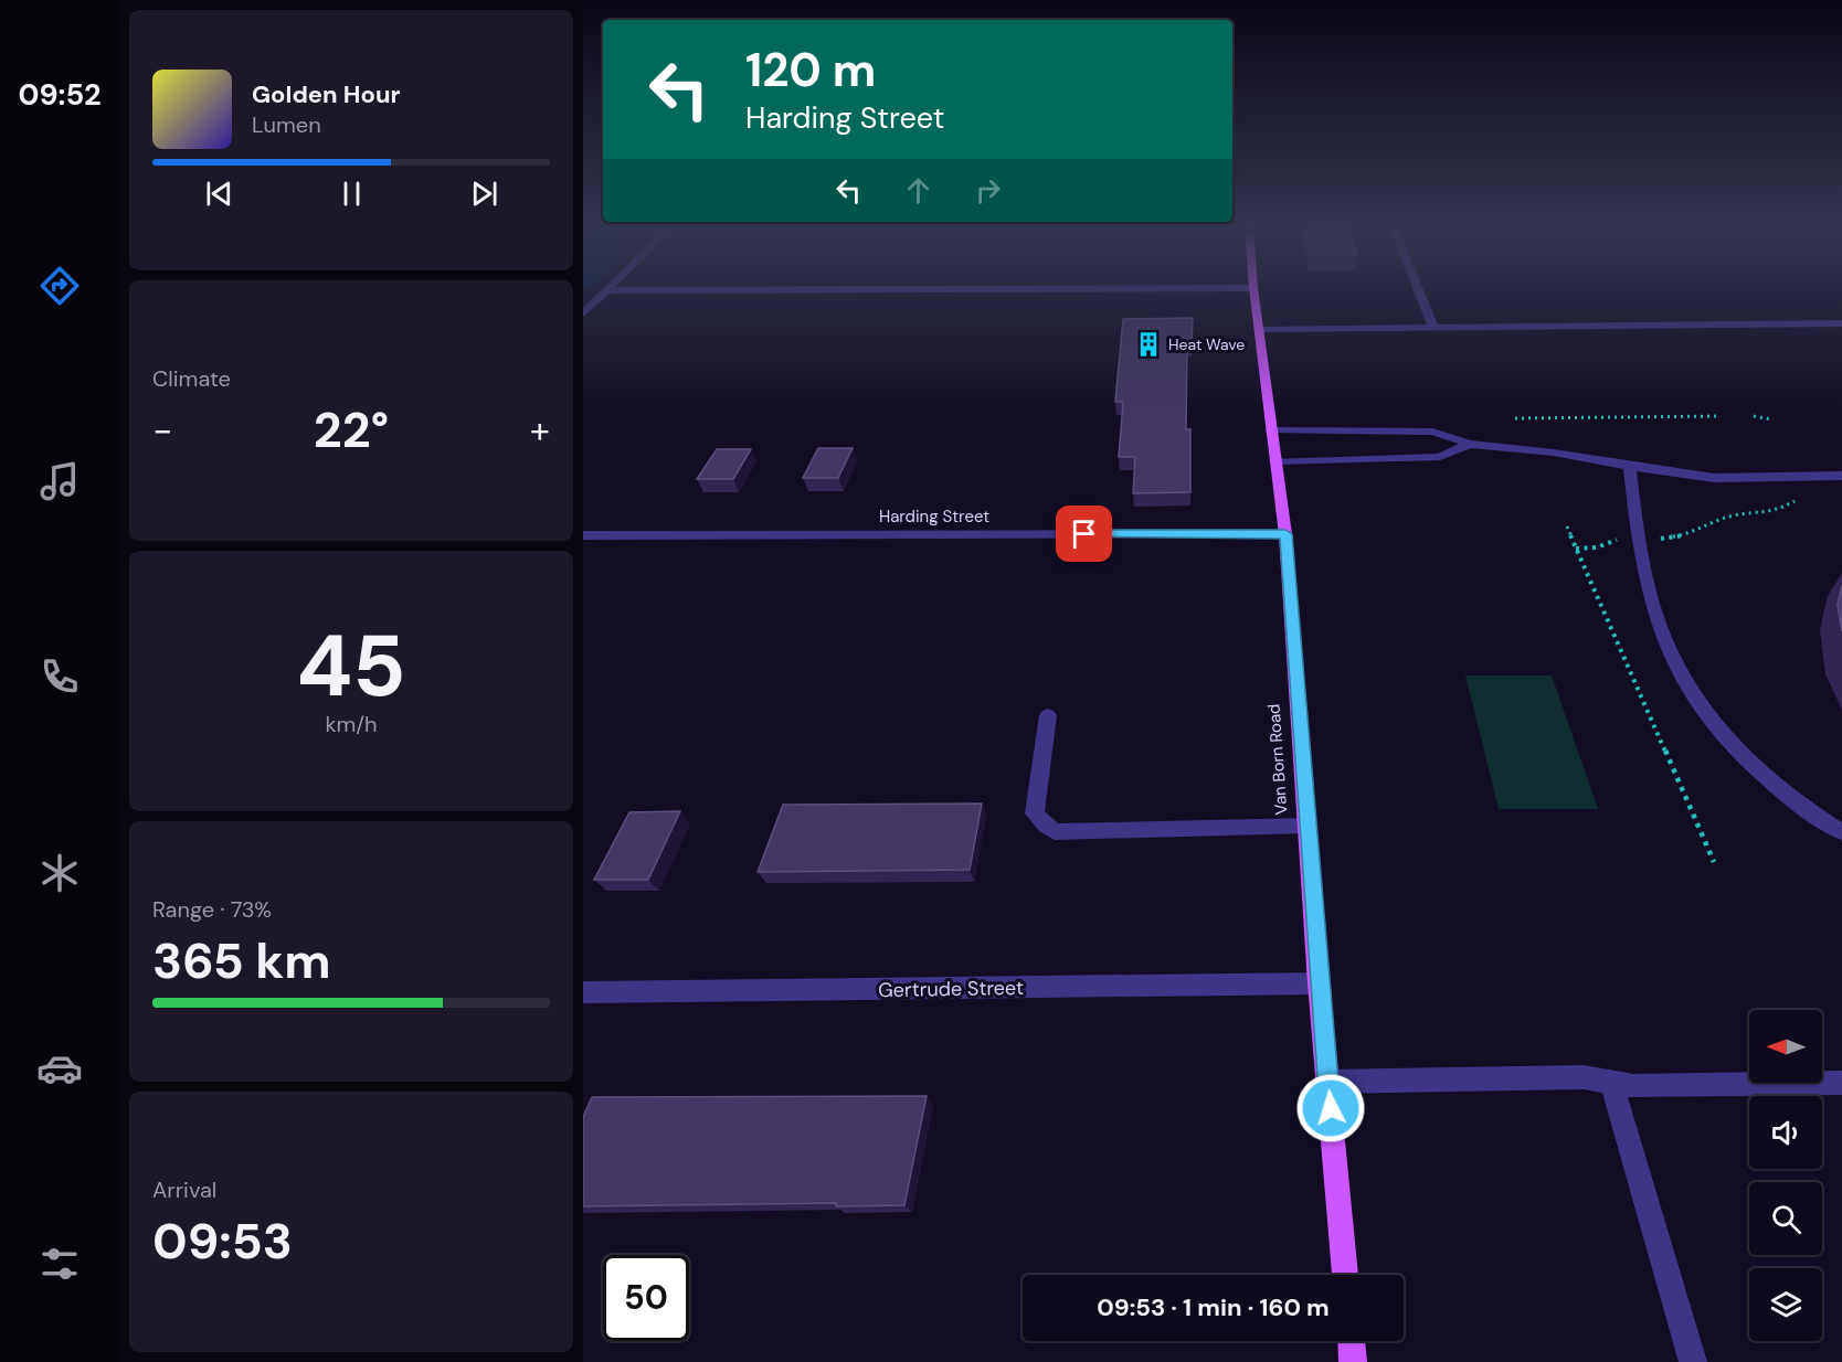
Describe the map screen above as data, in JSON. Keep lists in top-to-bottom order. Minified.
{"streets":{"main road":["Van Born Road"],"street":["Harding Street","Gertrude Street"]},"crossings":[["Harding Street","Van Born Road"],["Van Born Road","Gertrude Street"]],"places":{"building":["Heat Wave"]},"north":"left","page":{"tabs":"09:52","turn":["120 m","Harding Street"],"song":["Golden Hour","Lumen"],"tile":["Climate",["45","km/h"],["Range · 73%","365 km"],["Arrival","09:53"]],"heat":["−","22°","+"],"limit":"50","trip":"09:53 · 1 min · 160 m"}}
